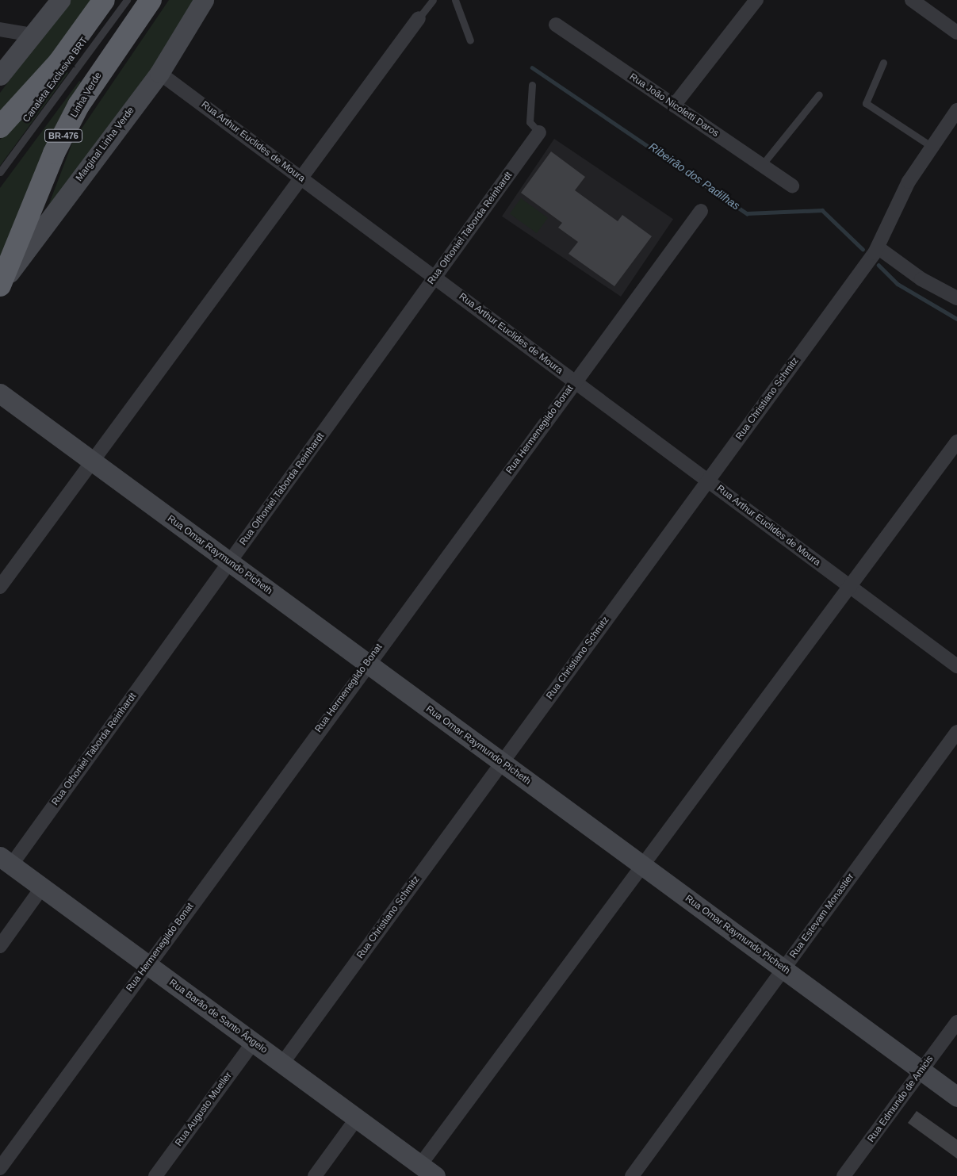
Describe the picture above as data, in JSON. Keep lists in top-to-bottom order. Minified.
{"streets":{"highway":["Linha Verde","BR-476"],"main road":["Marginal Linha Verde","Rua Omar Raymundo Picheth","Rua Barão de Santo Ângelo"],"street":["Rua João Nicoletti Daros","Rua Arthur Euclides de Moura","Rua Othoniel Taborda Reinhardt","Rua Christiano Schmitz","Rua Hermenegildo Bonat","Rua Estevam Monastier","Rua Edmundo de Amicis","Rua Augusto Mueller"],"lane":["Canaleta Exclusiva BRT"]},"crossings":[["Linha Verde","Marginal Linha Verde"],["Rua Arthur Euclides de Moura","Marginal Linha Verde"],["Rua Arthur Euclides de Moura","Rua Othoniel Taborda Reinhardt"],["Rua Arthur Euclides de Moura","Rua Christiano Schmitz"],["Rua Arthur Euclides de Moura","Rua Hermenegildo Bonat"],["Rua Othoniel Taborda Reinhardt","Rua Omar Raymundo Picheth"],["Rua Othoniel Taborda Reinhardt","Rua Barão de Santo Ângelo"],["Rua Christiano Schmitz","Rua Omar Raymundo Picheth"],["Rua Christiano Schmitz","Rua Barão de Santo Ângelo"],["Rua Hermenegildo Bonat","Rua Omar Raymundo Picheth"],["Rua Hermenegildo Bonat","Rua Barão de Santo Ângelo"],["Rua Omar Raymundo Picheth","Rua Estevam Monastier"],["Rua Omar Raymundo Picheth","Rua Edmundo de Amicis"],["Rua Barão de Santo Ângelo","Rua Augusto Mueller"]],"water":["Ribeirão dos Padilhas"]}
